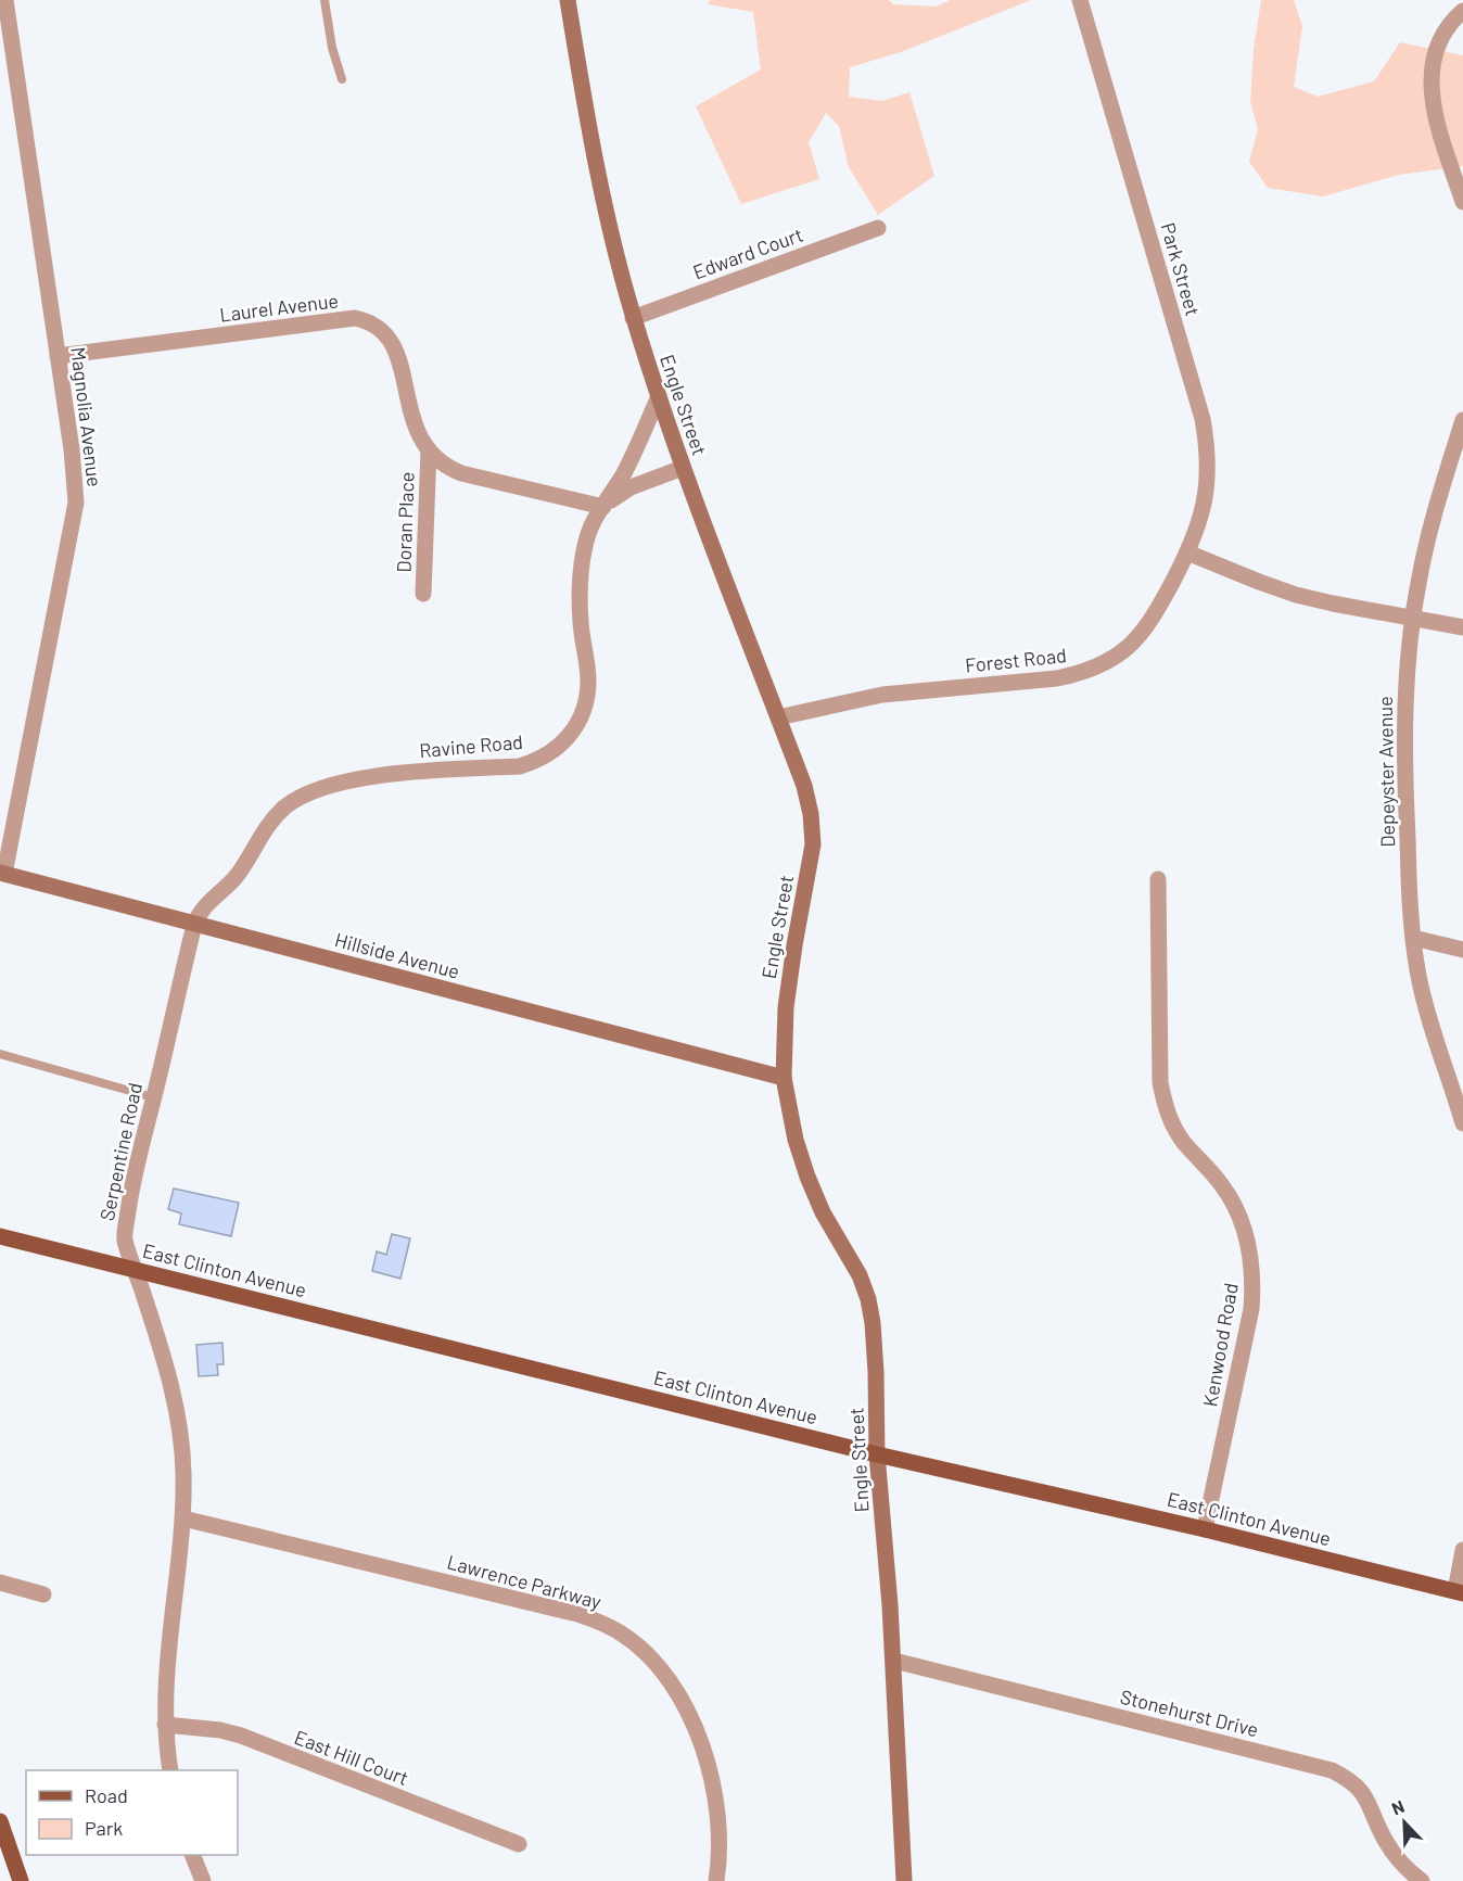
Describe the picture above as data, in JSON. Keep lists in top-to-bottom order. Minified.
{"streets":{"main road":["East Clinton Avenue"],"street":["Edward Court","Park Street","Laurel Avenue","Engle Street","Magnolia Avenue","Doran Place","Forest Road","Ravine Road","Depeyster Avenue","Hillside Avenue","Serpentine Road","Kenwood Road","Lawrence Parkway","Stonehurst Drive","East Hill Court"]},"crossings":[["Edward Court","Engle Street"],["Park Street","Forest Road"],["Laurel Avenue","Magnolia Avenue"],["Laurel Avenue","Doran Place"],["Laurel Avenue","Ravine Road"],["Engle Street","Forest Road"],["Engle Street","Ravine Road"],["Engle Street","Hillside Avenue"],["Engle Street","East Clinton Avenue"],["Engle Street","Stonehurst Drive"],["Magnolia Avenue","Hillside Avenue"],["Ravine Road","Hillside Avenue"],["Ravine Road","Serpentine Road"],["Hillside Avenue","Serpentine Road"],["Serpentine Road","East Clinton Avenue"],["Serpentine Road","Lawrence Parkway"],["Serpentine Road","East Hill Court"],["East Clinton Avenue","Kenwood Road"]],"legend":["Road","Park"],"north":"top left"}
